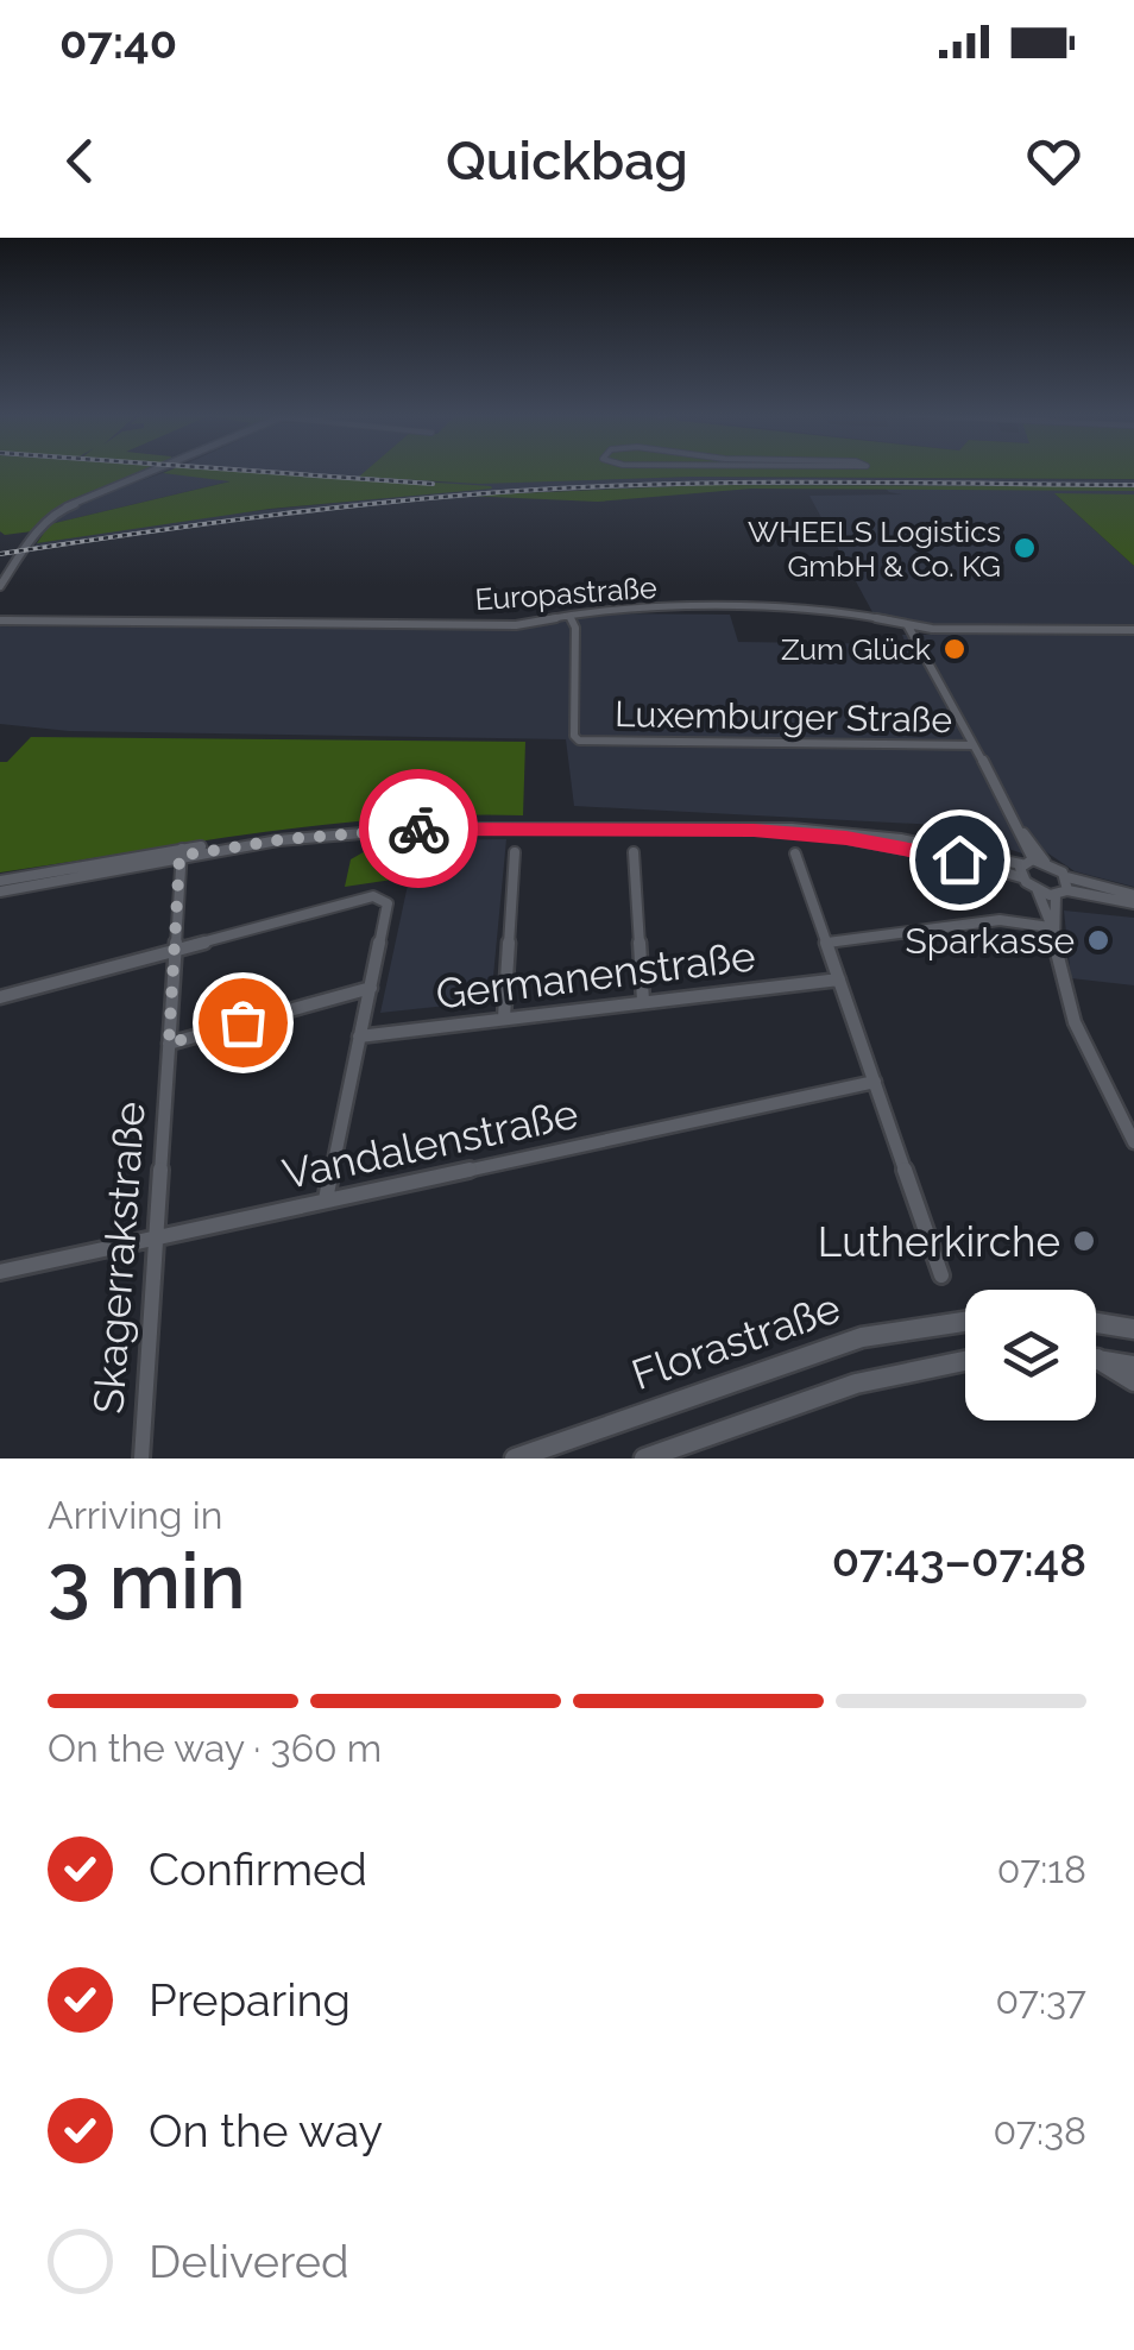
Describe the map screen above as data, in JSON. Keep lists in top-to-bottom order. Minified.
{"streets":{"street":["Europastraße","Luxemburger Straße","Germanenstraße","Vandalenstraße","Skagerrakstraße","Florastraße"]},"crossings":[["Europastraße","Luxemburger Straße"],["Vandalenstraße","Skagerrakstraße"]],"places":["WHEELS Logistics GmbH & Co. KG","Zum Glück","Sparkasse","Lutherkirche"],"page":{"status":"07:40","header":"Quickbag","heading":["3 min","Arriving in","07:43–07:48"],"bar":"On the way · 360 m","list":[["Confirmed","07:18"],["Preparing","07:37"],["On the way","07:38"],"Delivered"]}}
